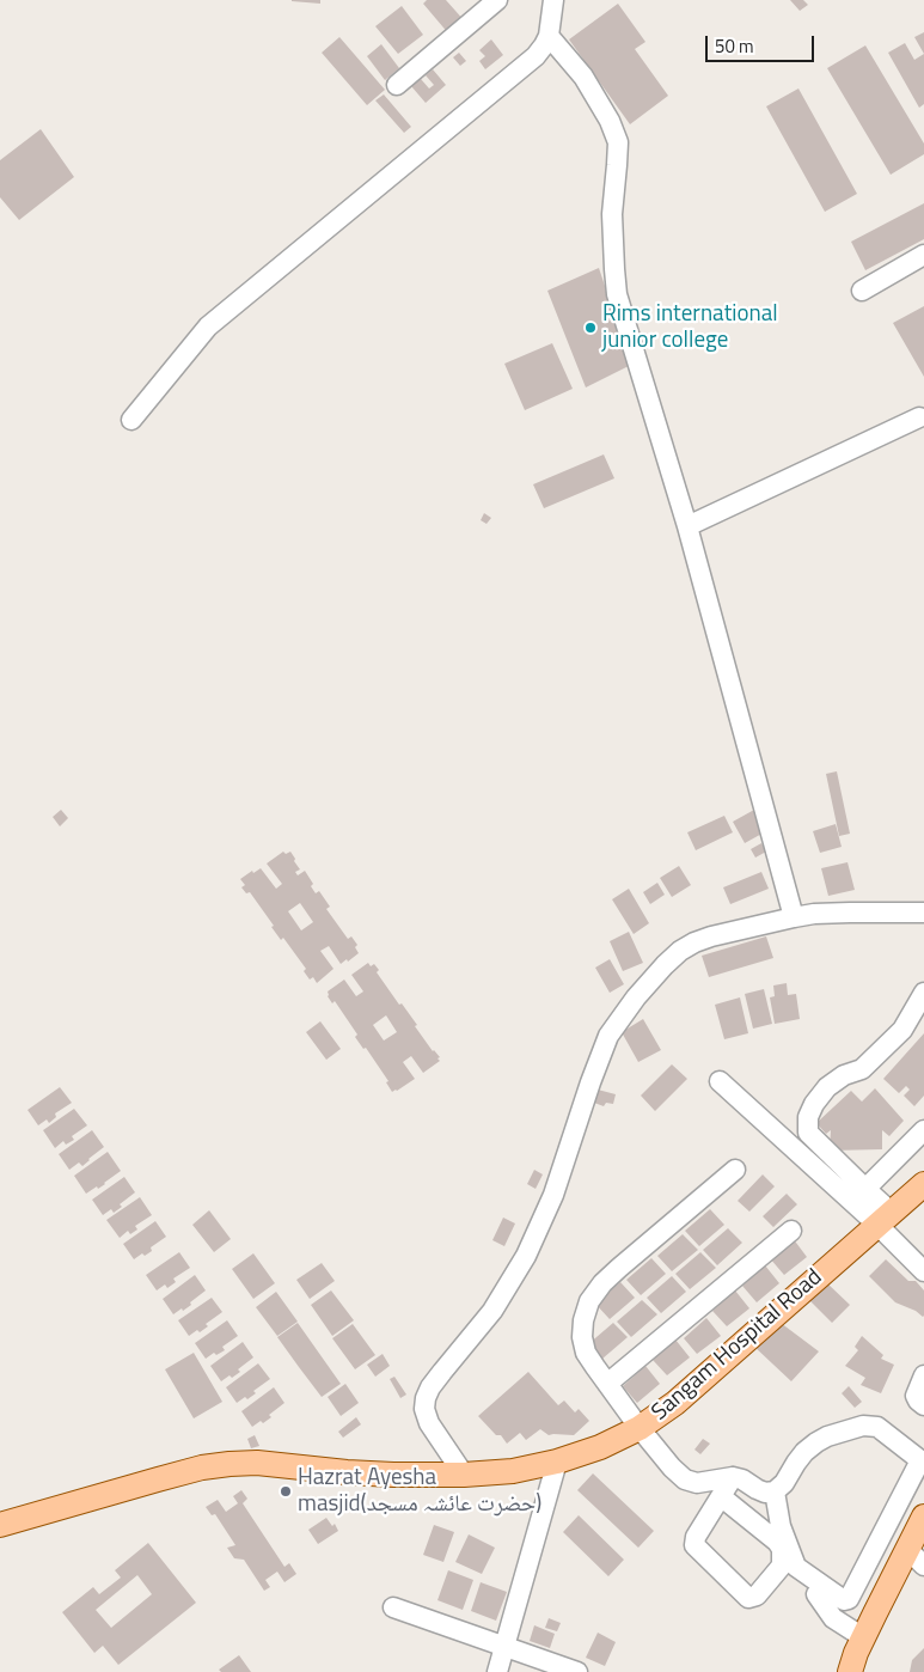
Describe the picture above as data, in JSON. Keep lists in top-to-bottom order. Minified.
{"streets":{"main road":["Sangam Hospital Road"]},"places":["Rims international junior college","Hazrat Ayesha masjid(حضرت عائشہ مسجد)"],"scale_bar":"50 m"}
